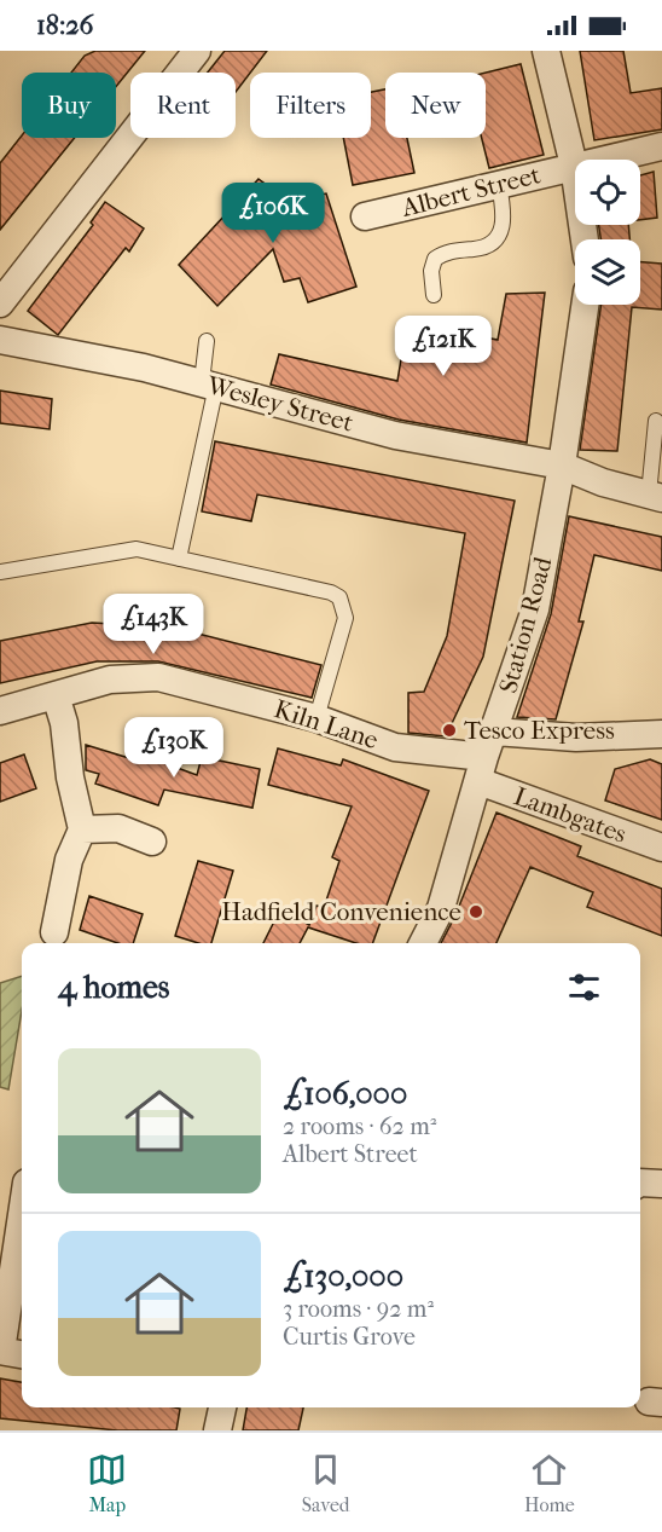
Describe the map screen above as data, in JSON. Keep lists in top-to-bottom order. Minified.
{"streets":{"street":["Albert Street","Wesley Street","Station Road","Kiln Lane","Lambgates"]},"crossings":[["Wesley Street","Station Road"],["Station Road","Kiln Lane"],["Station Road","Lambgates"],["Kiln Lane","Lambgates"]],"places":["Tesco Express","Hadfield Convenience"],"page":{"status":"18:26","chip":["Buy","Rent","Filters","New"],"price":["£106K","£121K","£143K","£130K"],"heading":"4 homes","list":[{"name":"£106,000","note":"2 rooms · 62 m² · Albert Street"},{"name":"£130,000","note":"3 rooms · 92 m² · Curtis Grove"}],"tabs":["Map","Saved","Home"]}}
